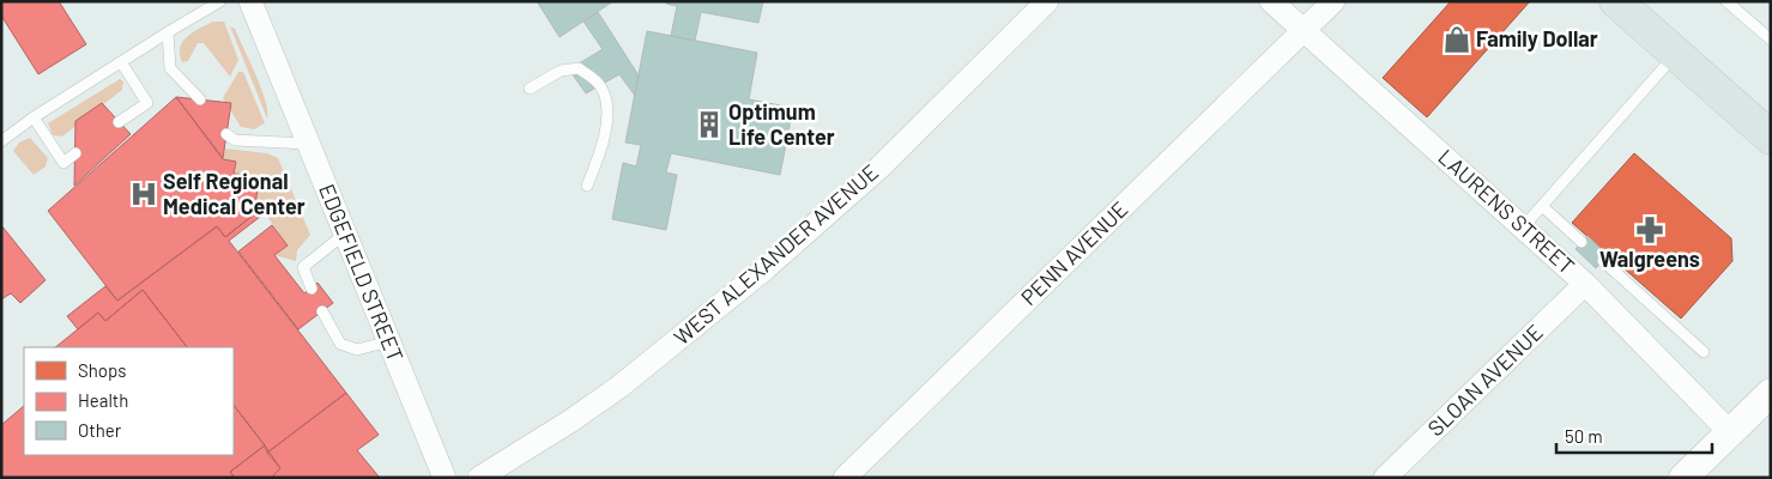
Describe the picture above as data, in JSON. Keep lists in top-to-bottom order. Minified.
{"streets":{"street":["LAURENS STREET","PENN AVENUE","WEST ALEXANDER AVENUE","EDGEFIELD STREET","SLOAN AVENUE"]},"crossings":[["LAURENS STREET","PENN AVENUE"],["LAURENS STREET","SLOAN AVENUE"]],"places":{"shop":["Family Dollar"],"building":["Optimum Life Center"],"hospital":["Self Regional Medical Center"],"pharmacy":["Walgreens"]},"legend":["Shops","Health","Other"],"scale_bar":"50 m"}
